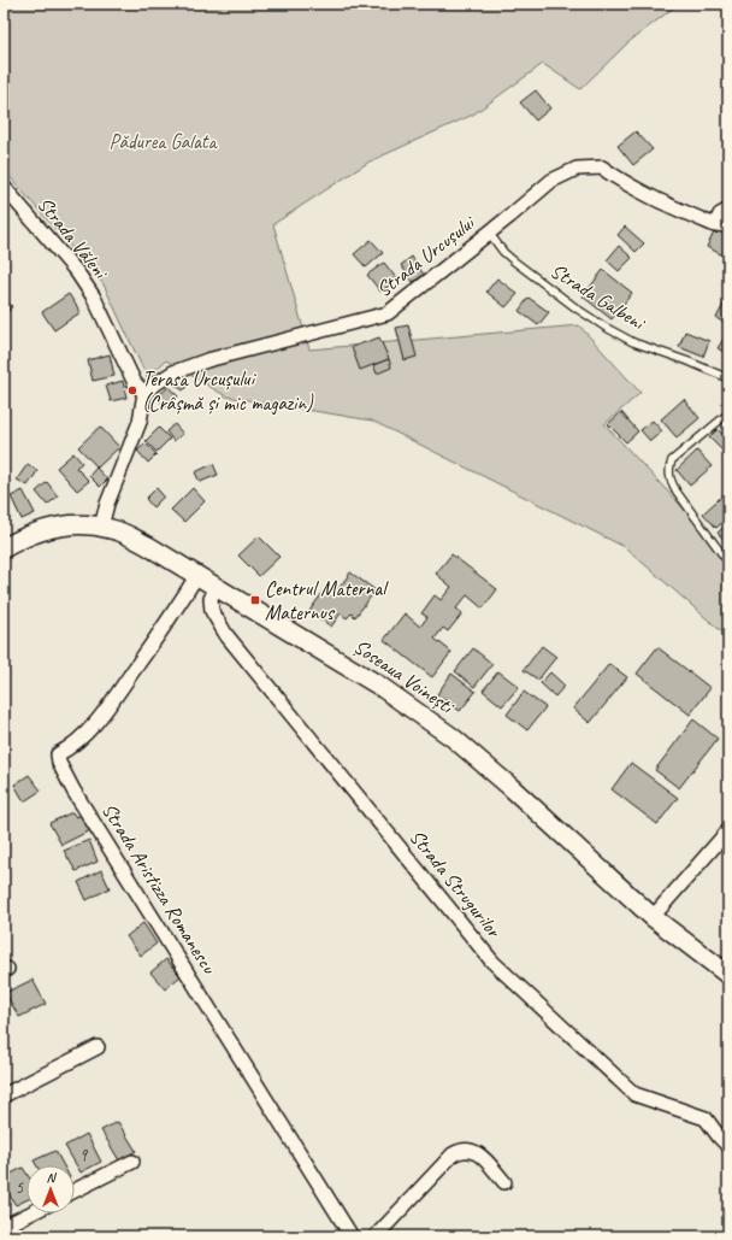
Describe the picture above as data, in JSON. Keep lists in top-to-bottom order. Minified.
{"streets":{"main road":["Șoseaua Voinești"],"street":["Strada Văleni","Strada Urcușului","Strada Strugurilor","Strada Aristizza Romanescu"],"lane":["Strada Galbeni"]},"crossings":[["Strada Văleni","Strada Urcușului"],["Strada Urcușului","Strada Galbeni"],["Șoseaua Voinești","Strada Strugurilor"],["Șoseaua Voinești","Strada Aristizza Romanescu"]],"parks":["Pădurea Galata"],"places":{"other":["Terasa Urcușului (Crâșmă și mic magazin)"],"transit":["Centrul Maternal Maternus"]},"house_numbers":["9","5"],"north":"top"}
